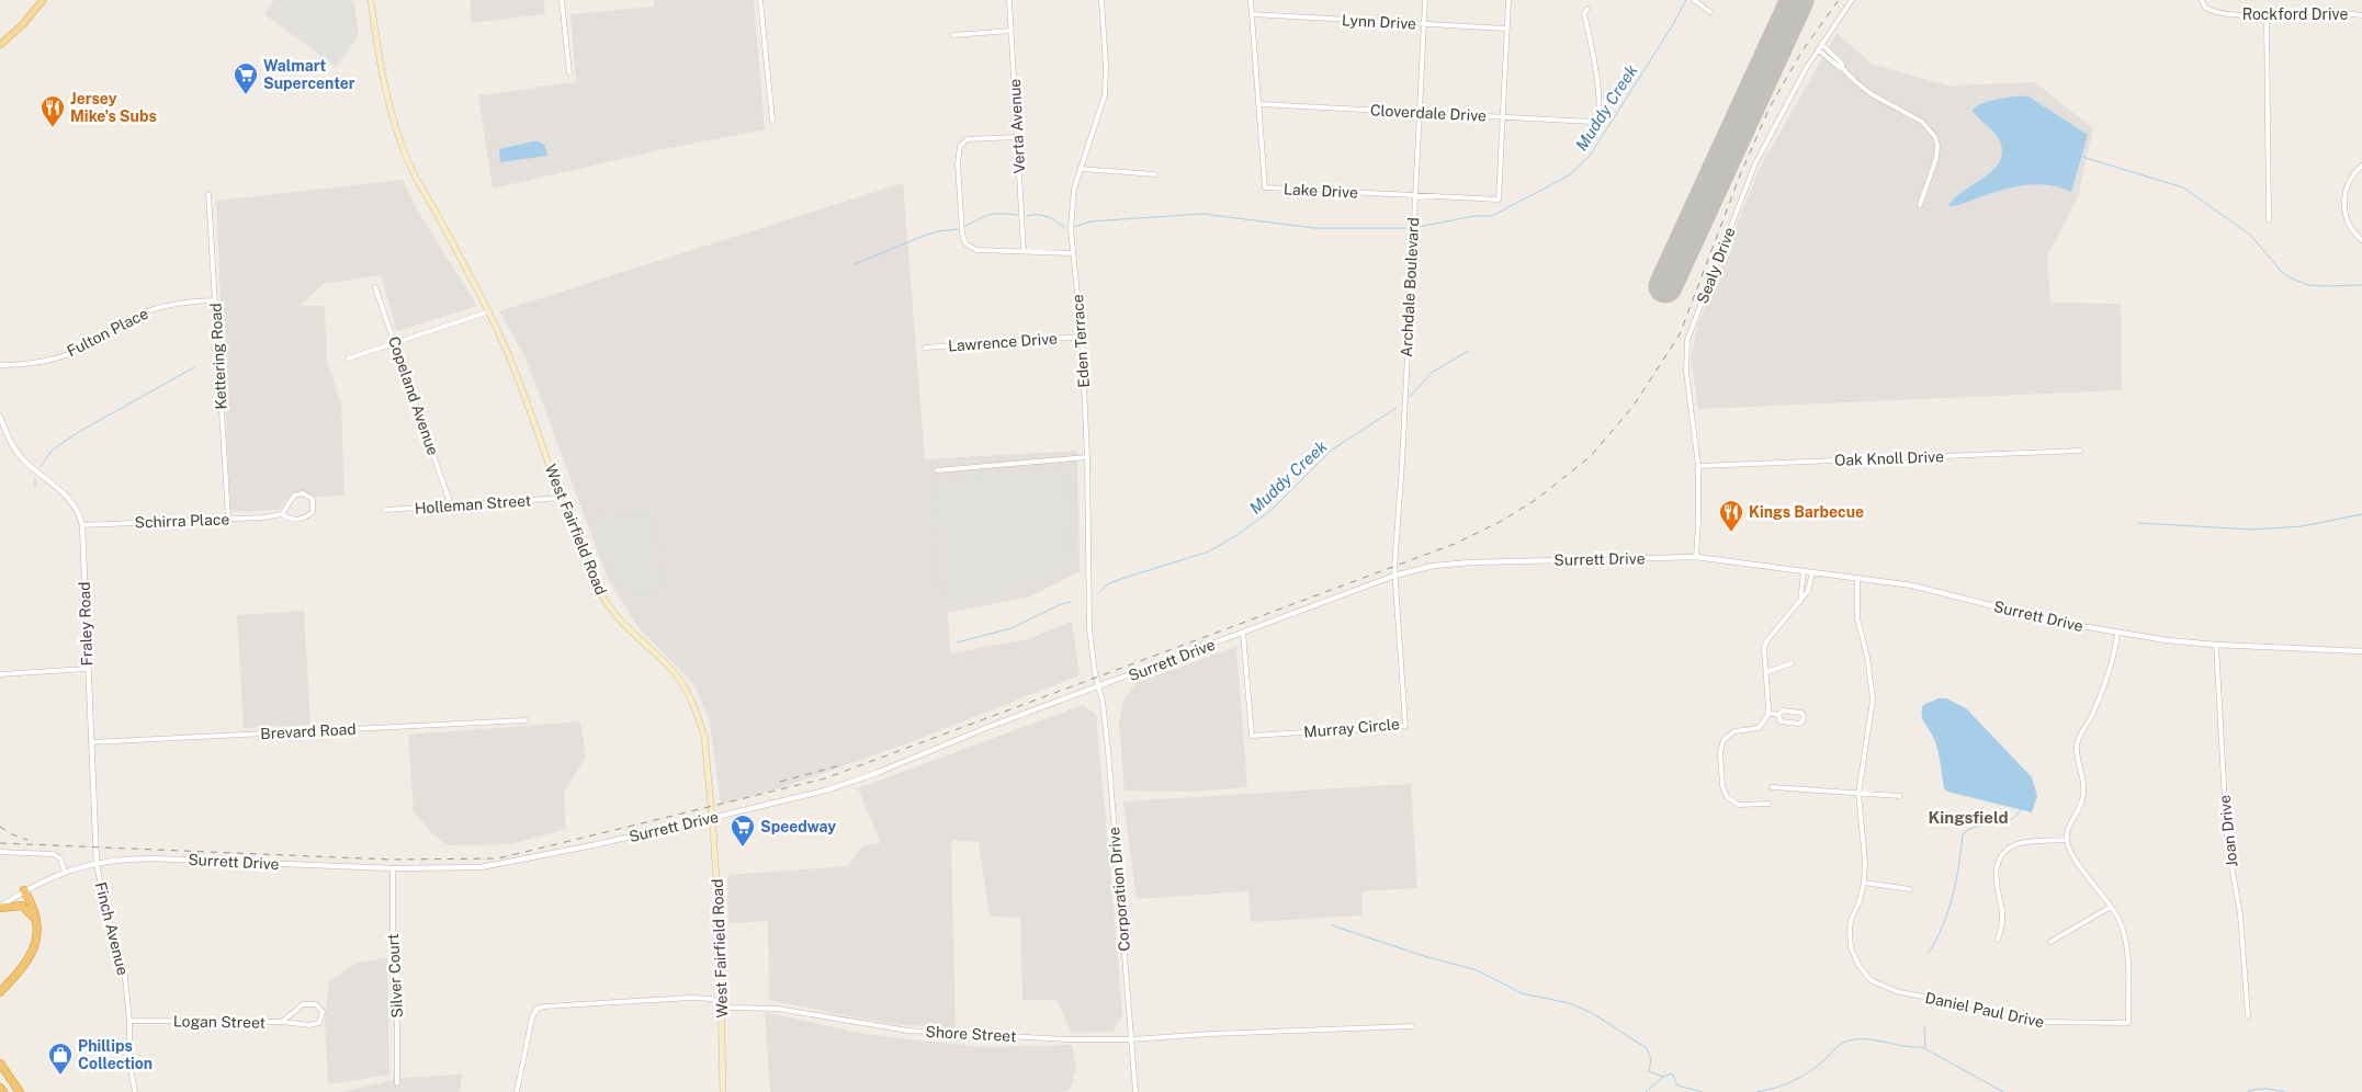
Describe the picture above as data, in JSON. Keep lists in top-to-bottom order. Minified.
{"streets":{"main road":["West Fairfield Road"],"street":["Rockford Drive","Lynn Drive","Cloverdale Drive","Verta Avenue","Lake Drive","Sealy Drive","Archdale Boulevard","Fulton Place","Eden Terrace","Lawrence Drive","Kettering Road","Copeland Avenue","Oak Knoll Drive","Holleman Street","Schirra Place","Surrett Drive","Fraley Road","Murray Circle","Brevard Road","Joan Drive","Corporation Drive","Finch Avenue","Silver Court","Daniel Paul Drive","Logan Street","Shore Street"]},"crossings":[["Lynn Drive","Lake Drive"],["Lynn Drive","Archdale Boulevard"],["Cloverdale Drive","Lake Drive"],["Cloverdale Drive","Archdale Boulevard"],["Lake Drive","Archdale Boulevard"],["Sealy Drive","Oak Knoll Drive"],["Sealy Drive","Surrett Drive"],["Archdale Boulevard","Surrett Drive"],["Archdale Boulevard","Murray Circle"],["Fulton Place","Kettering Road"],["Eden Terrace","Lawrence Drive"],["Eden Terrace","Surrett Drive"],["Eden Terrace","Corporation Drive"],["Kettering Road","Schirra Place"],["Copeland Avenue","Holleman Street"],["Holleman Street","West Fairfield Road"],["Schirra Place","Fraley Road"],["West Fairfield Road","Surrett Drive"],["West Fairfield Road","Shore Street"],["Surrett Drive","Fraley Road"],["Surrett Drive","Murray Circle"],["Surrett Drive","Joan Drive"],["Surrett Drive","Corporation Drive"],["Surrett Drive","Finch Avenue"],["Surrett Drive","Silver Court"],["Surrett Drive","Daniel Paul Drive"],["Fraley Road","Brevard Road"],["Fraley Road","Finch Avenue"],["Corporation Drive","Shore Street"],["Finch Avenue","Logan Street"]],"districts":["Kingsfield"],"water":["Muddy Creek"],"places":{"supermarket":["Walmart Supercenter","Speedway"],"restaurant":["Jersey Mike's Subs","Kings Barbecue"],"shop":["Phillips Collection"]}}
